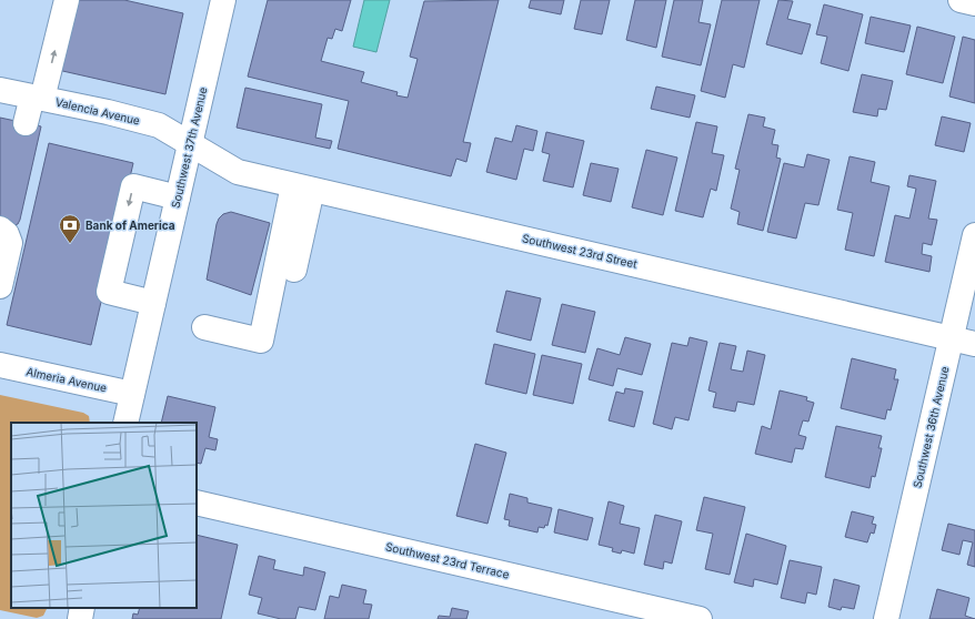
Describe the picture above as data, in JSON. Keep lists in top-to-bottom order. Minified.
{"streets":{"street":["Valencia Avenue","Southwest 37th Avenue","Southwest 23rd Street","Almeria Avenue","Southwest 36th Avenue","Southwest 23rd Terrace"]},"crossings":[["Valencia Avenue","Southwest 37th Avenue"],["Valencia Avenue","Southwest 23rd Street"],["Southwest 37th Avenue","Southwest 23rd Street"],["Southwest 37th Avenue","Almeria Avenue"],["Southwest 23rd Street","Southwest 36th Avenue"]],"places":{"bank":["Bank of America"]}}
